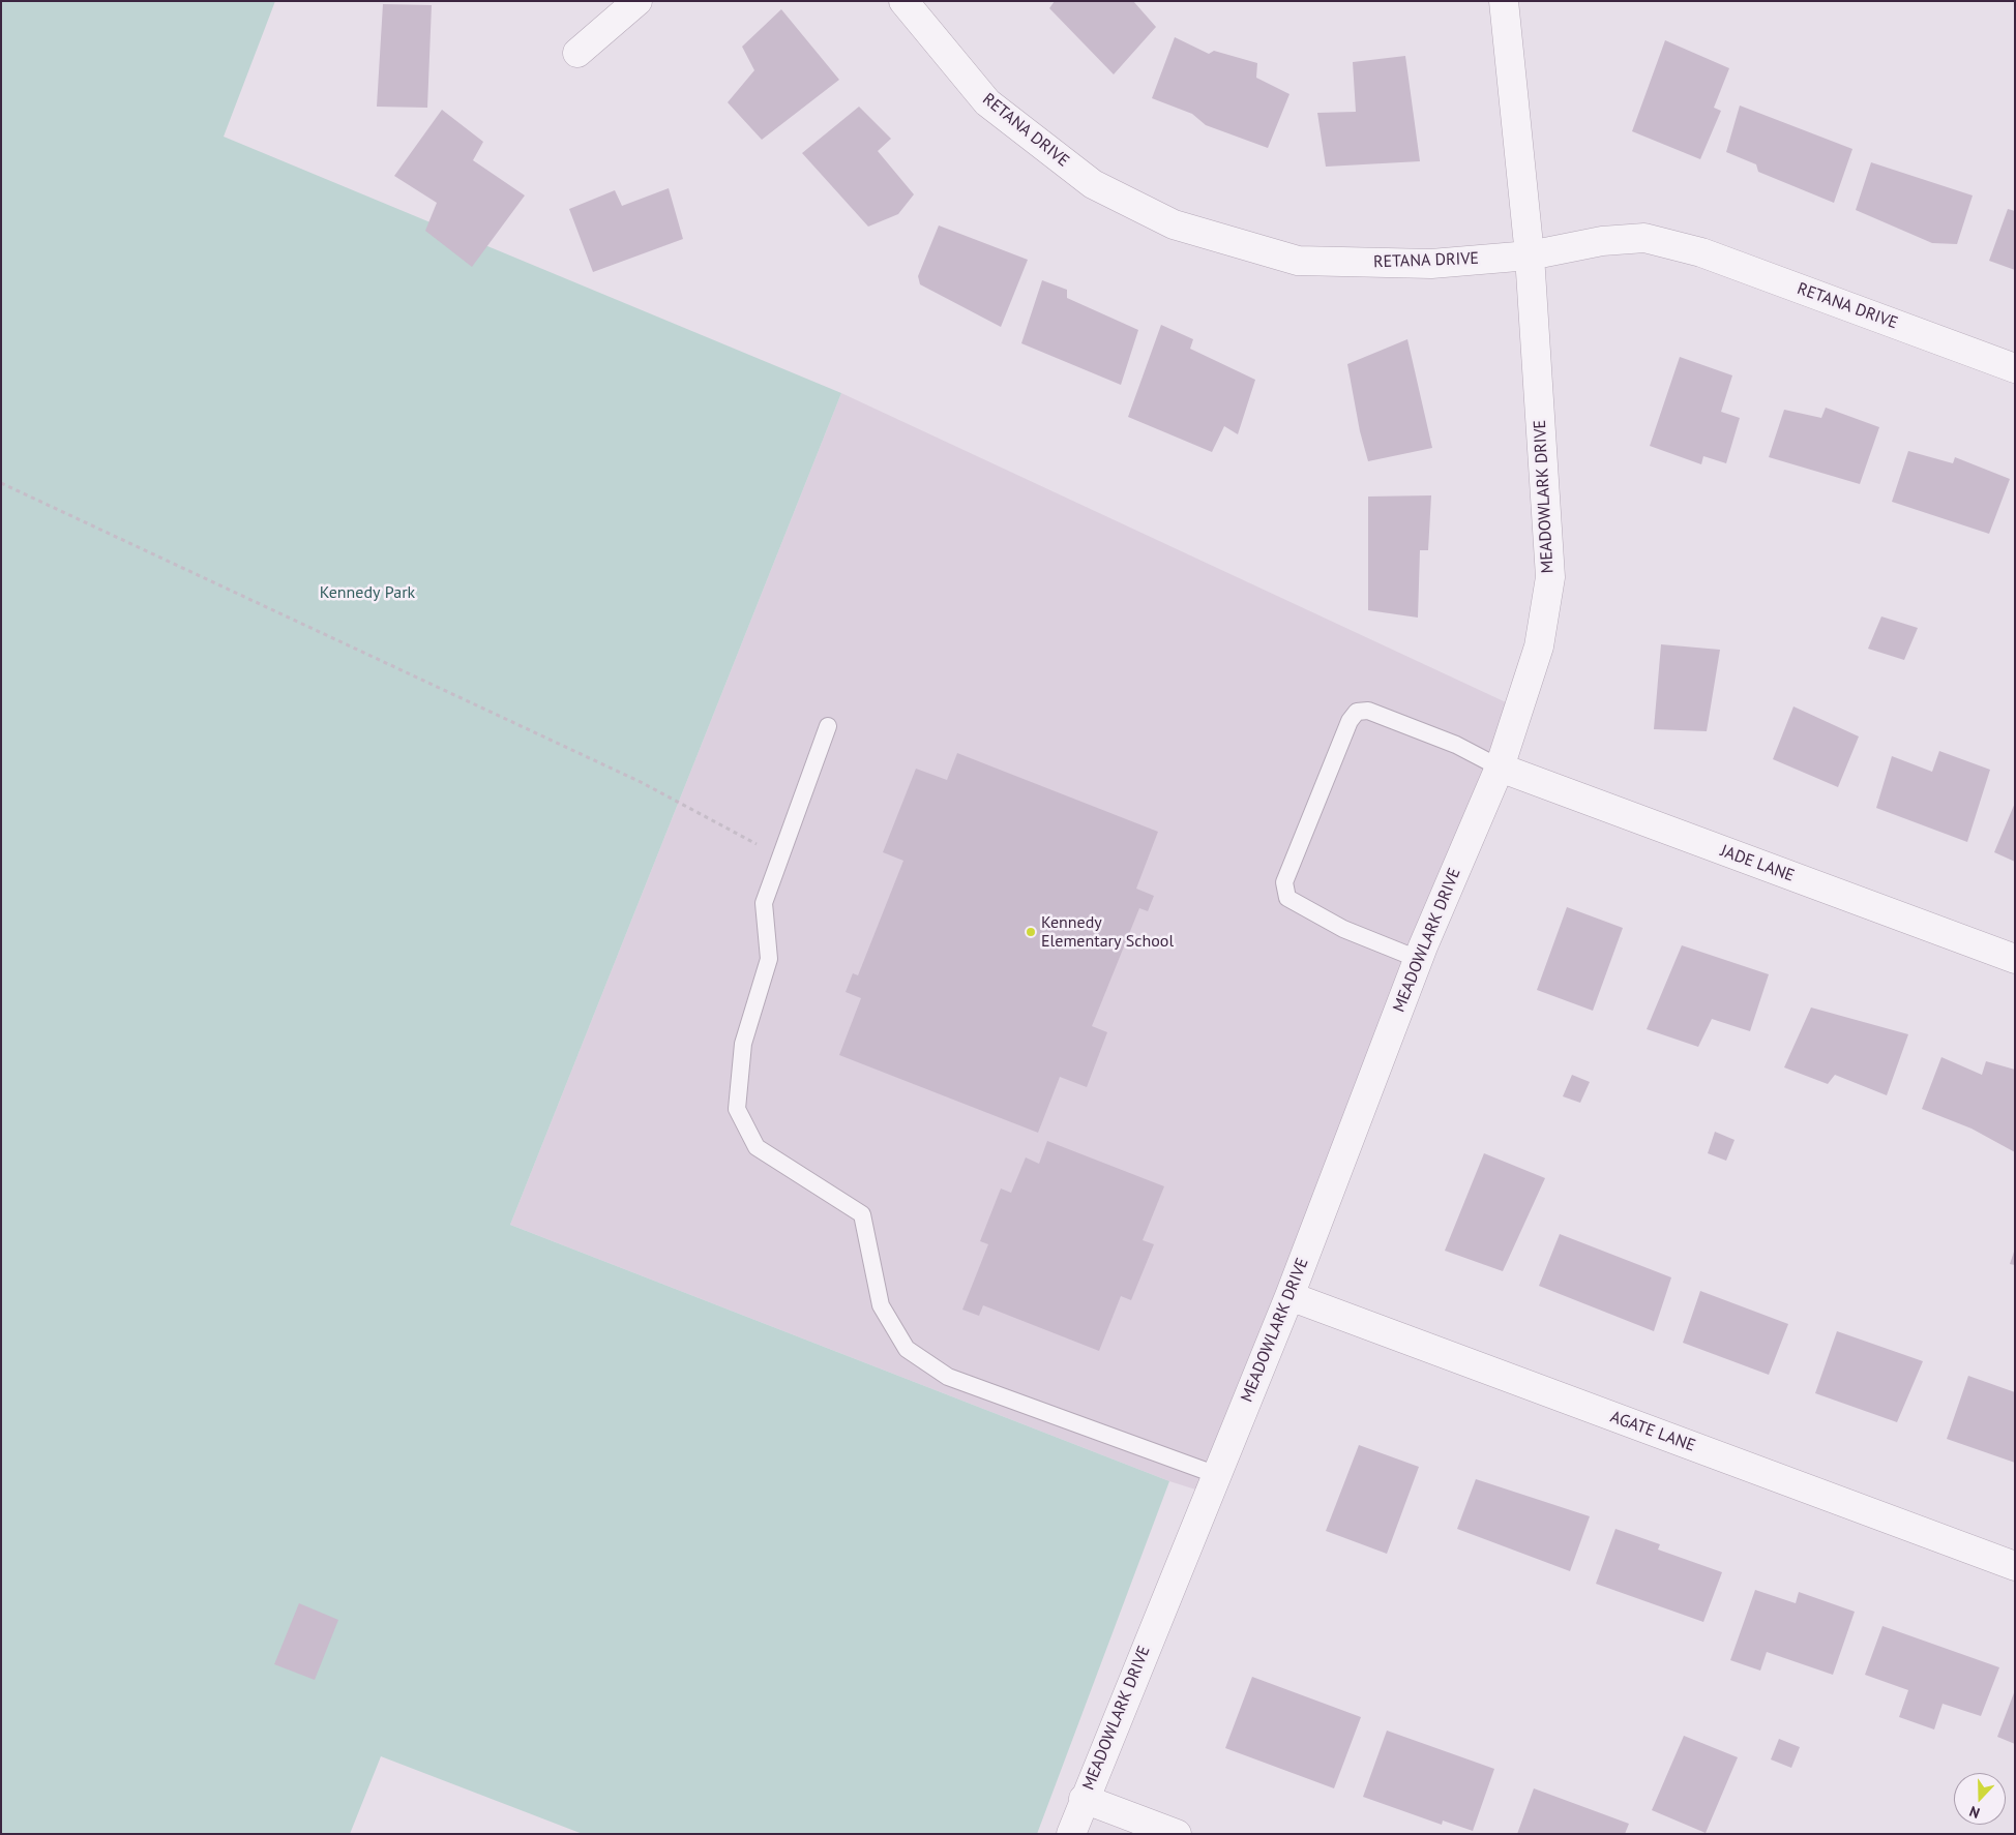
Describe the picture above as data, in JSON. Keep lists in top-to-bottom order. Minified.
{"streets":{"street":["RETANA DRIVE","MEADOWLARK DRIVE","JADE LANE","AGATE LANE"]},"crossings":[["RETANA DRIVE","MEADOWLARK DRIVE"],["MEADOWLARK DRIVE","JADE LANE"],["MEADOWLARK DRIVE","AGATE LANE"]],"parks":["Kennedy Park"],"places":["Kennedy Elementary School"],"north":"bottom"}
